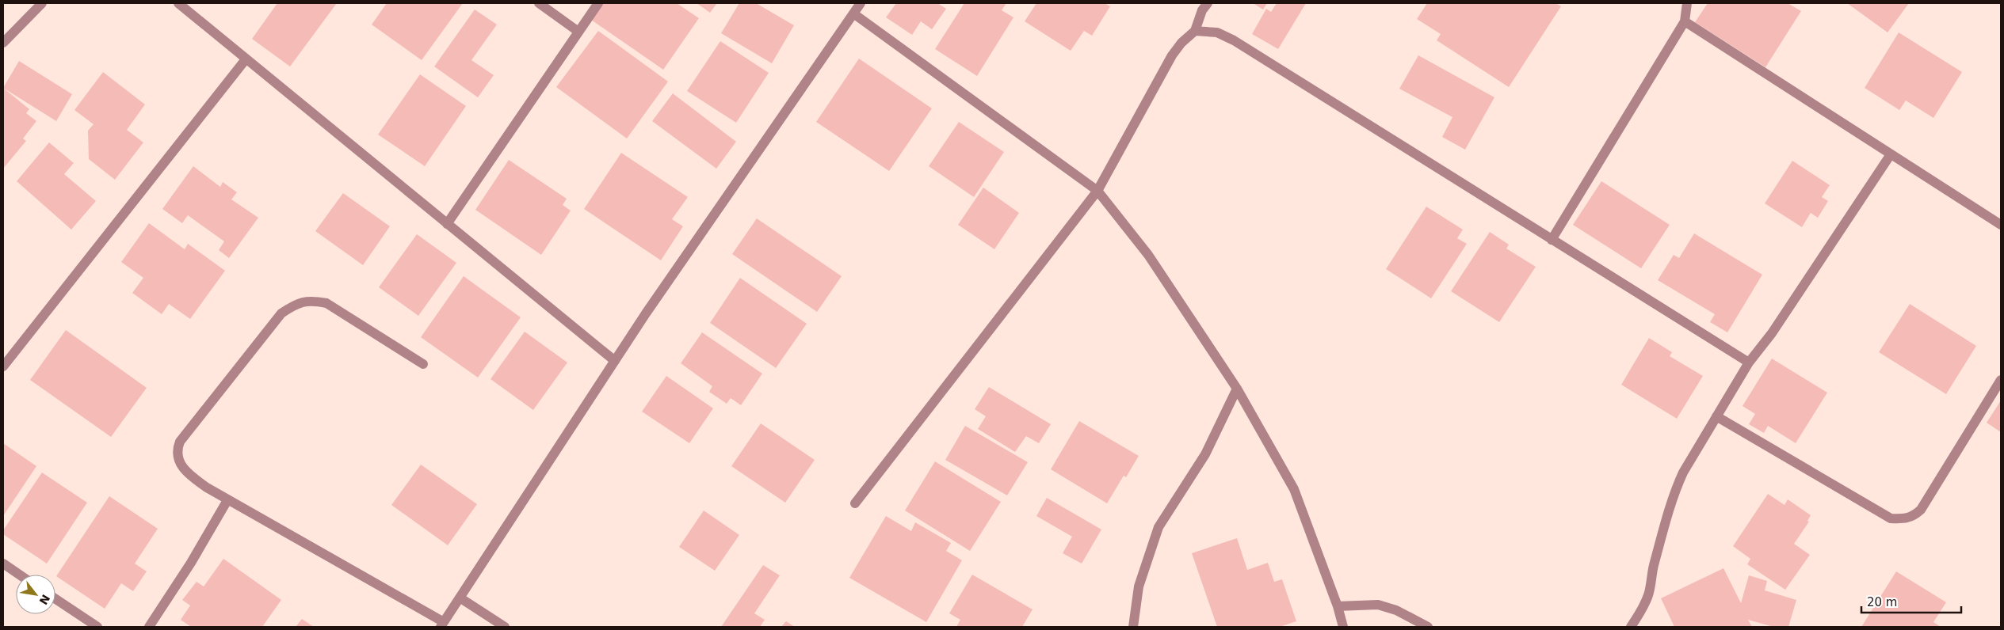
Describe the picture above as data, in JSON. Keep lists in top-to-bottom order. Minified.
{"scale_bar":"20 m","north":"bottom right"}
